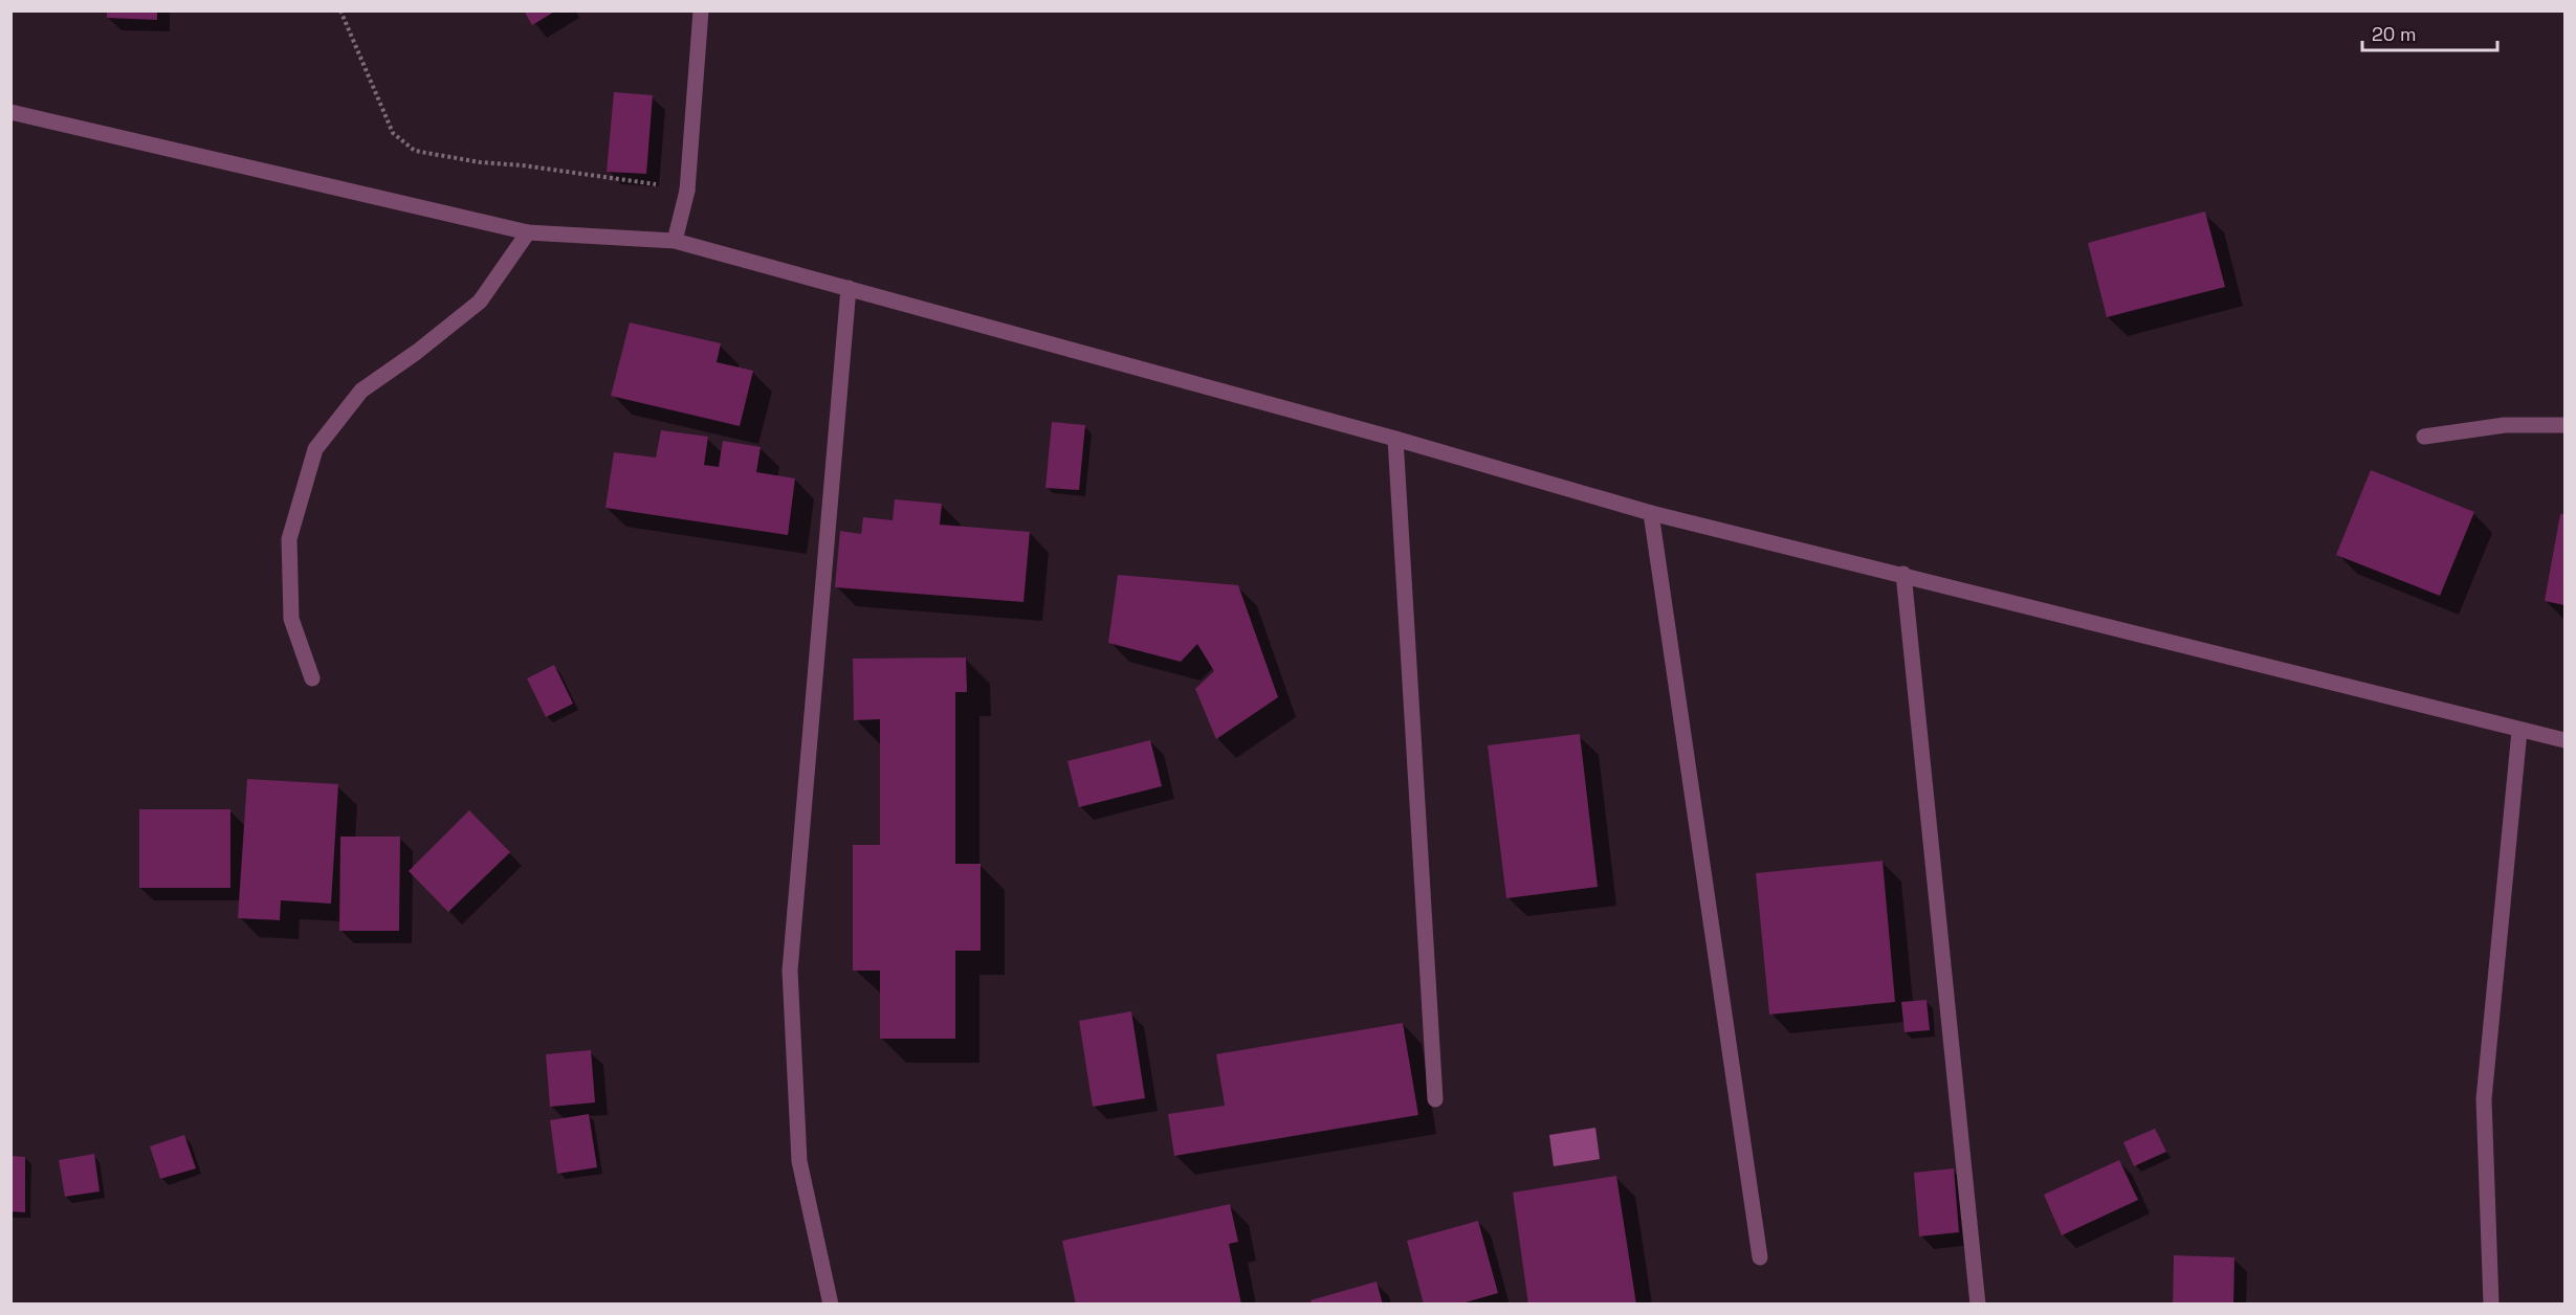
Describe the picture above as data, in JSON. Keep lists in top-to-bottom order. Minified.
{"scale_bar":"20 m"}
